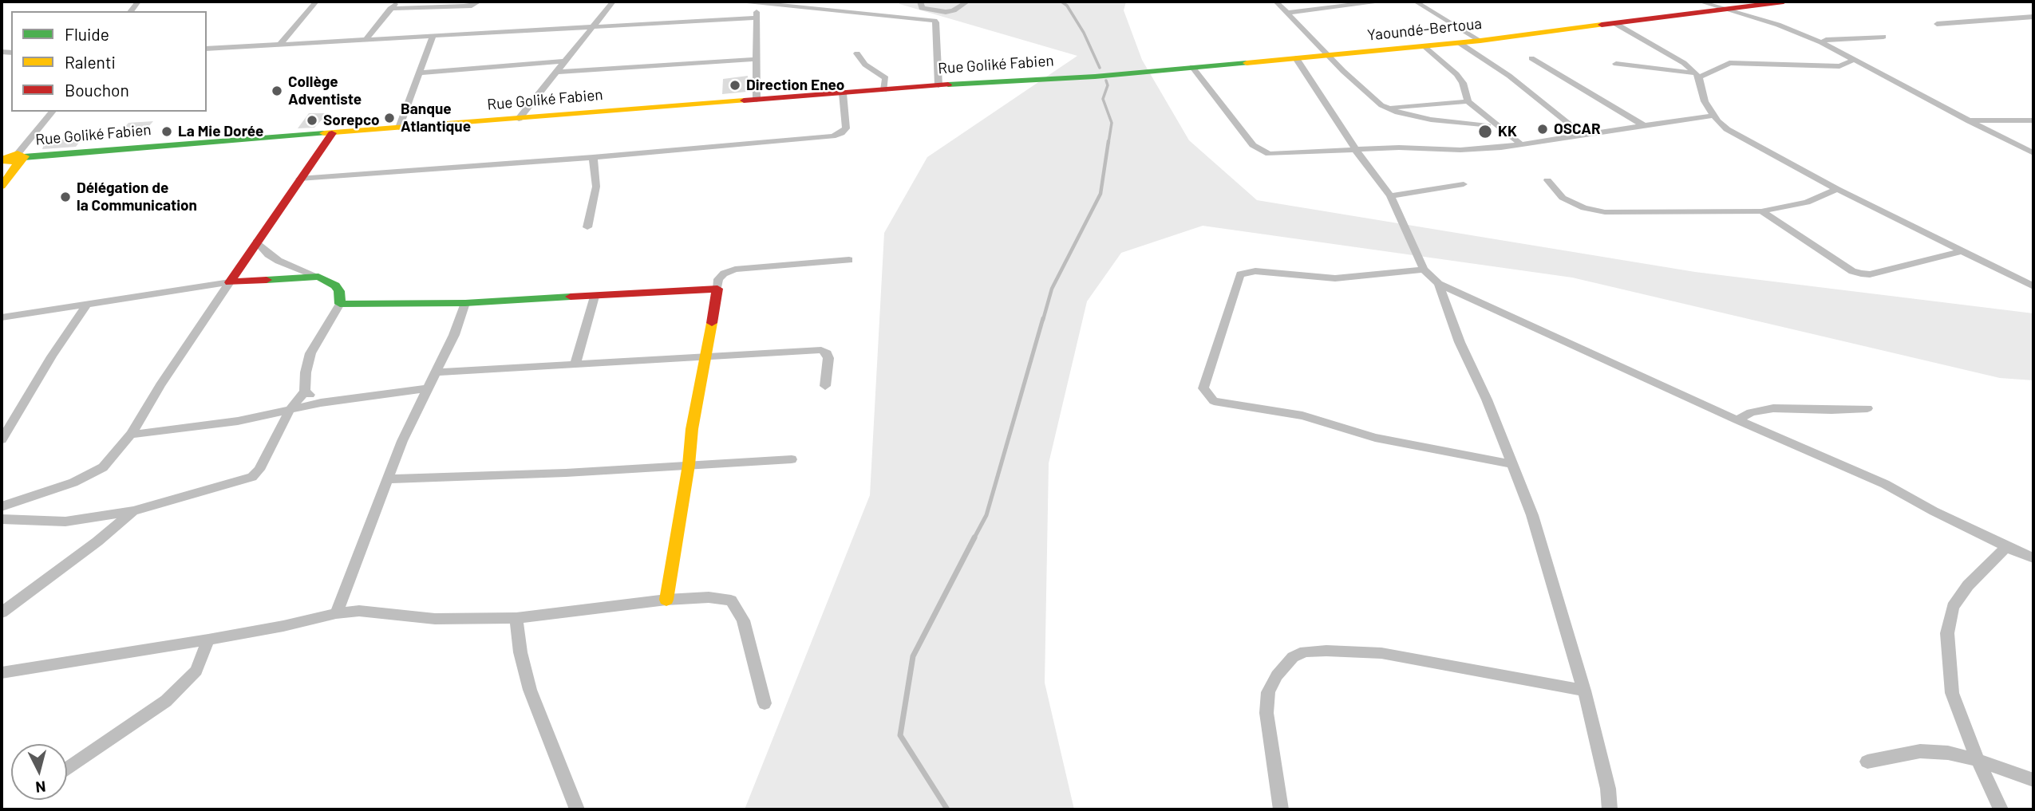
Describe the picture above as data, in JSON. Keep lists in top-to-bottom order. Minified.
{"streets":{"main road":["Yaoundé-Bertoua","Rue Goliké Fabien"]},"crossings":[["Yaoundé-Bertoua","Rue Goliké Fabien"]],"places":["Direction Eneo","Collège Adventiste","Banque Atlantique","Sorepco","OSCAR","La Mie Dorée","KK","Délégation de la Communication"],"legend":["Fluide","Ralenti","Bouchon"],"north":"bottom"}
